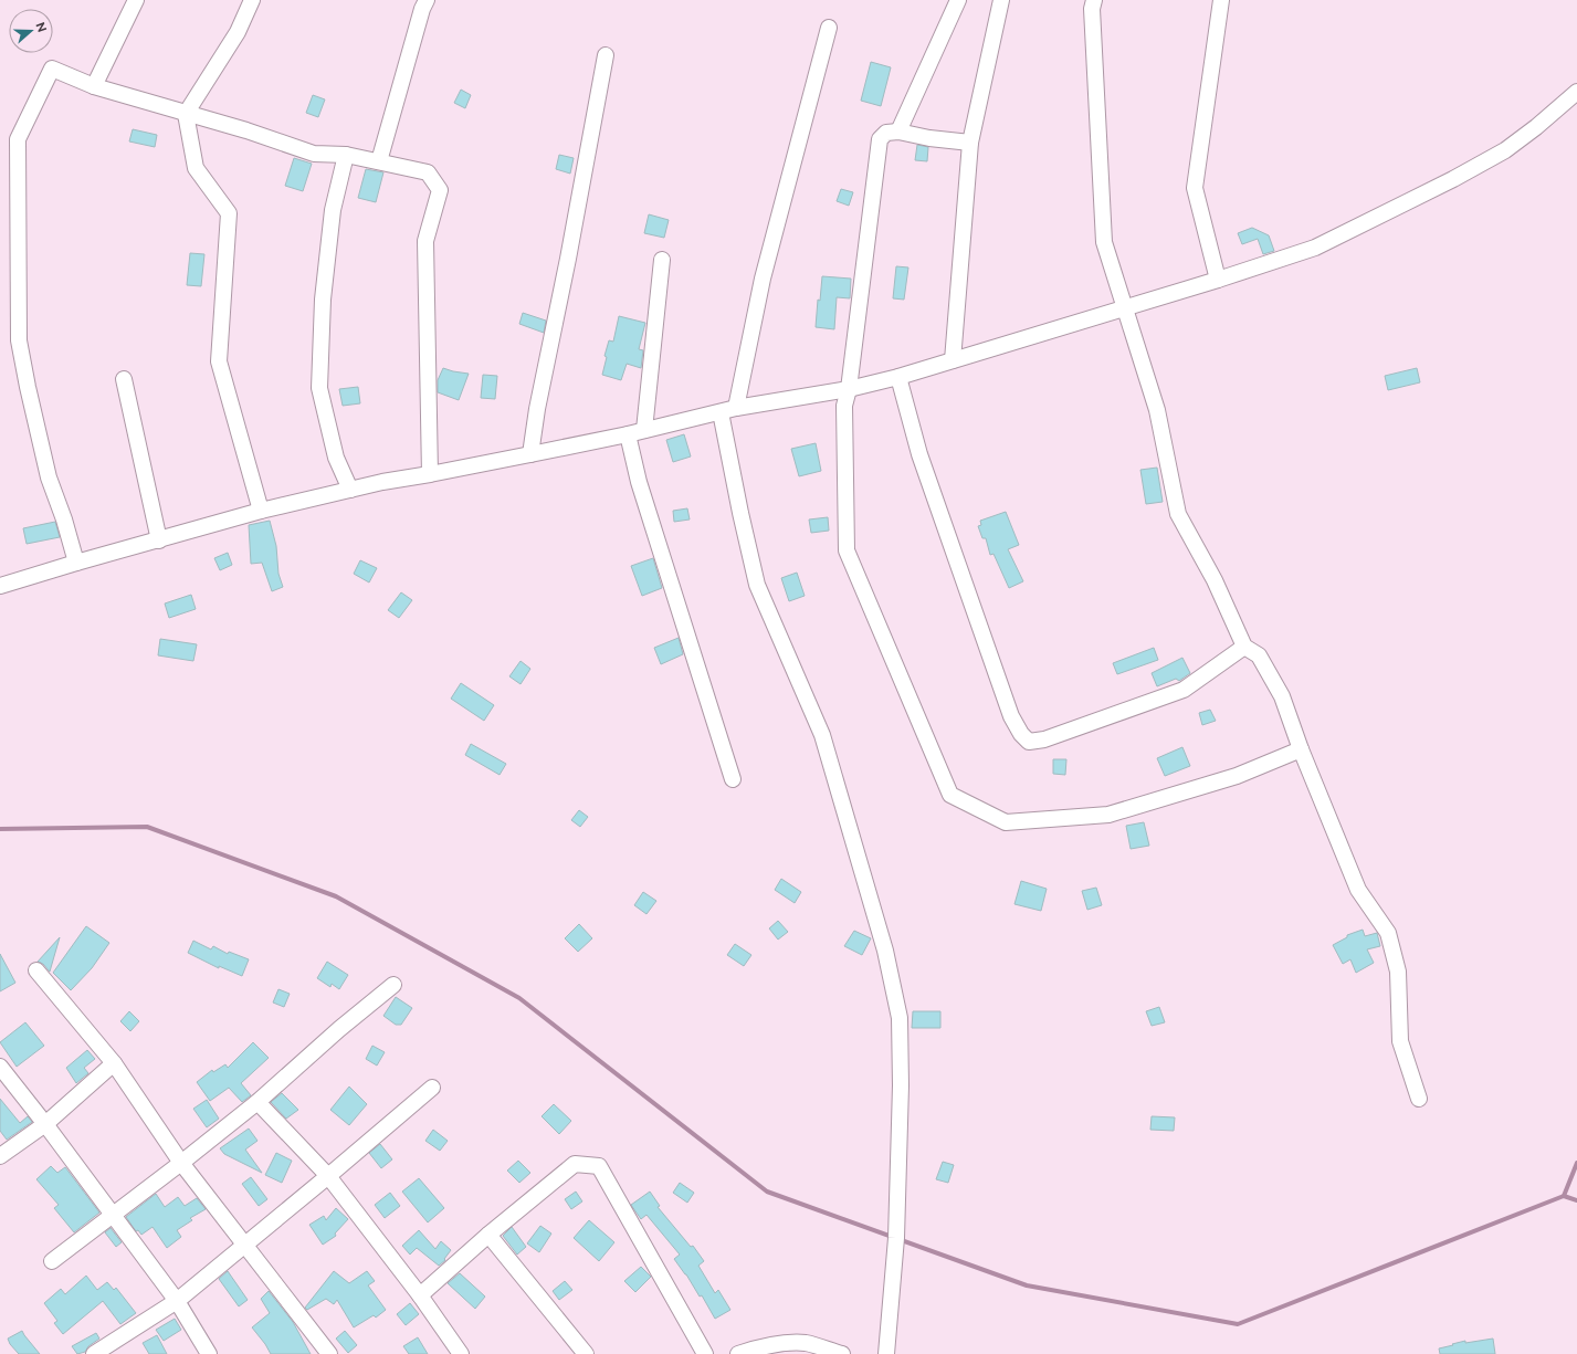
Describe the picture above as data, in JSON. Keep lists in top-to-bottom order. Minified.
{"north":"right"}
